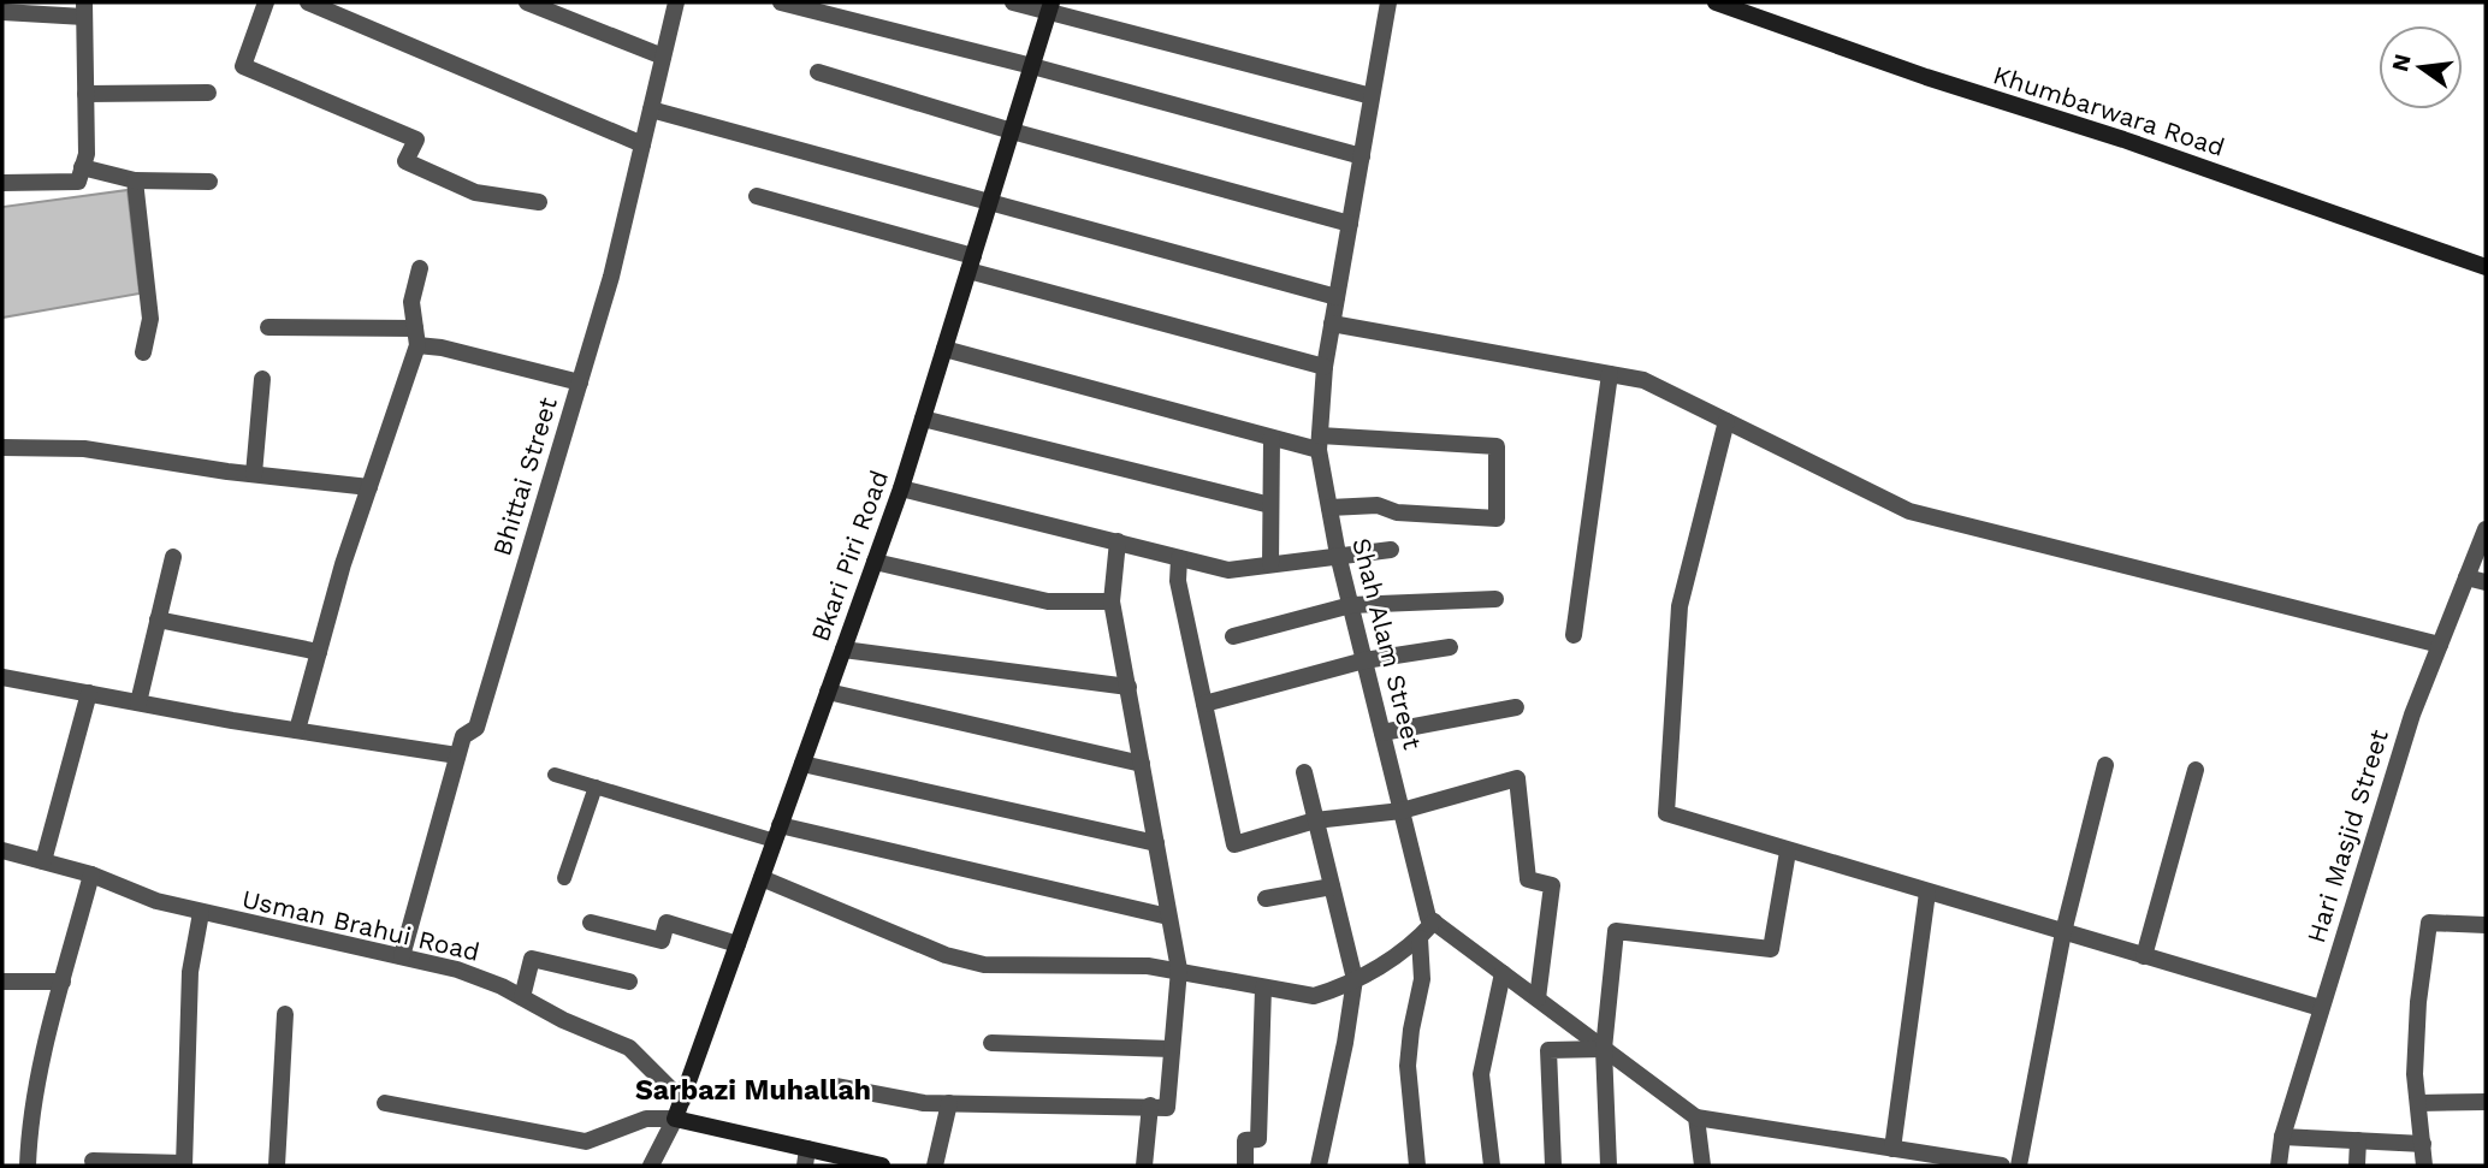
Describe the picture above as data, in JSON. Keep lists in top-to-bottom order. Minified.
{"streets":{"street":["Khumbarwara Road","Bhittai Street","Bkari Piri Road","Shah Alam Street","Hari Masjid Street","Usman Brahui Road"]},"crossings":[["Bhittai Street","Usman Brahui Road"],["Bkari Piri Road","Usman Brahui Road"]],"districts":["Sarbazi Muhallah"],"north":"left"}
